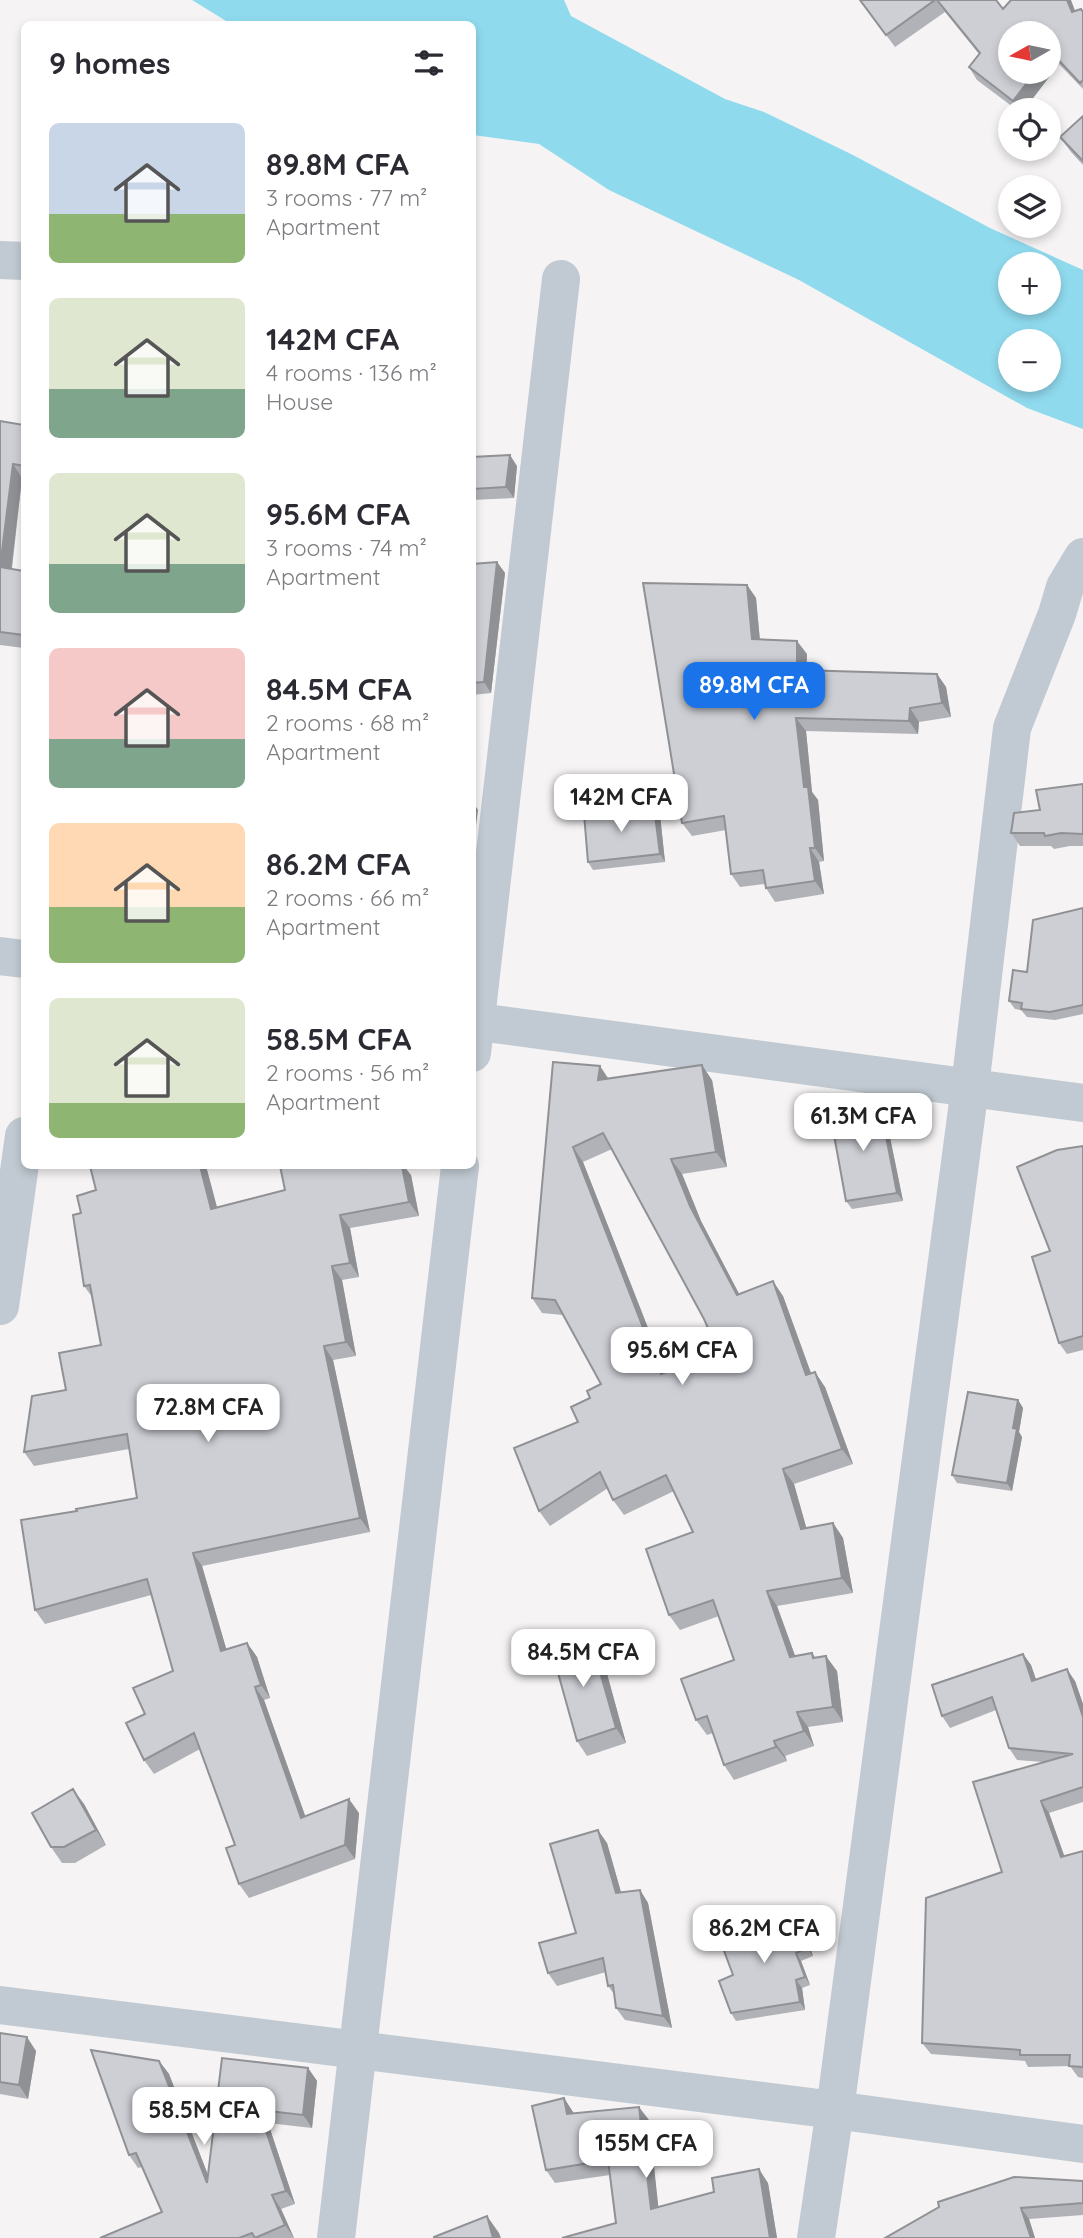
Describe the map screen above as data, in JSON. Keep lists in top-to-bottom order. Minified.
{"north":"left","page":{"map_buttons":["+","−"],"heading":"9 homes","list":[{"name":"89.8M CFA","note":"3 rooms · 77 m² · Apartment"},{"name":"142M CFA","note":"4 rooms · 136 m² · House"},{"name":"95.6M CFA","note":"3 rooms · 74 m² · Apartment"},{"name":"84.5M CFA","note":"2 rooms · 68 m² · Apartment"},{"name":"86.2M CFA","note":"2 rooms · 66 m² · Apartment"},{"name":"58.5M CFA","note":"2 rooms · 56 m² · Apartment"}],"price":["89.8M CFA","142M CFA","61.3M CFA","95.6M CFA","72.8M CFA","84.5M CFA","86.2M CFA","58.5M CFA","155M CFA"]}}
